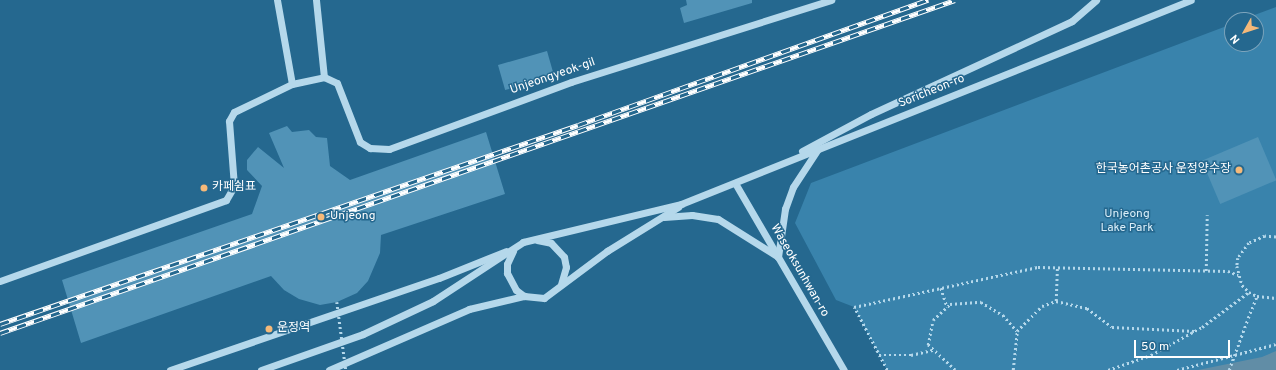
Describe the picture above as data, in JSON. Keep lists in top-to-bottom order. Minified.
{"streets":{"street":["Unjeongyeok-gil","Soricheon-ro","Waseoksunhwan-ro"]},"crossings":[["Soricheon-ro","Waseoksunhwan-ro"]],"parks":["Unjeong Lake Park"],"places":["한국농어촌공사 운정양수장","카페쉼표","Unjeong","운정역"],"scale_bar":"50 m","north":"bottom left"}
